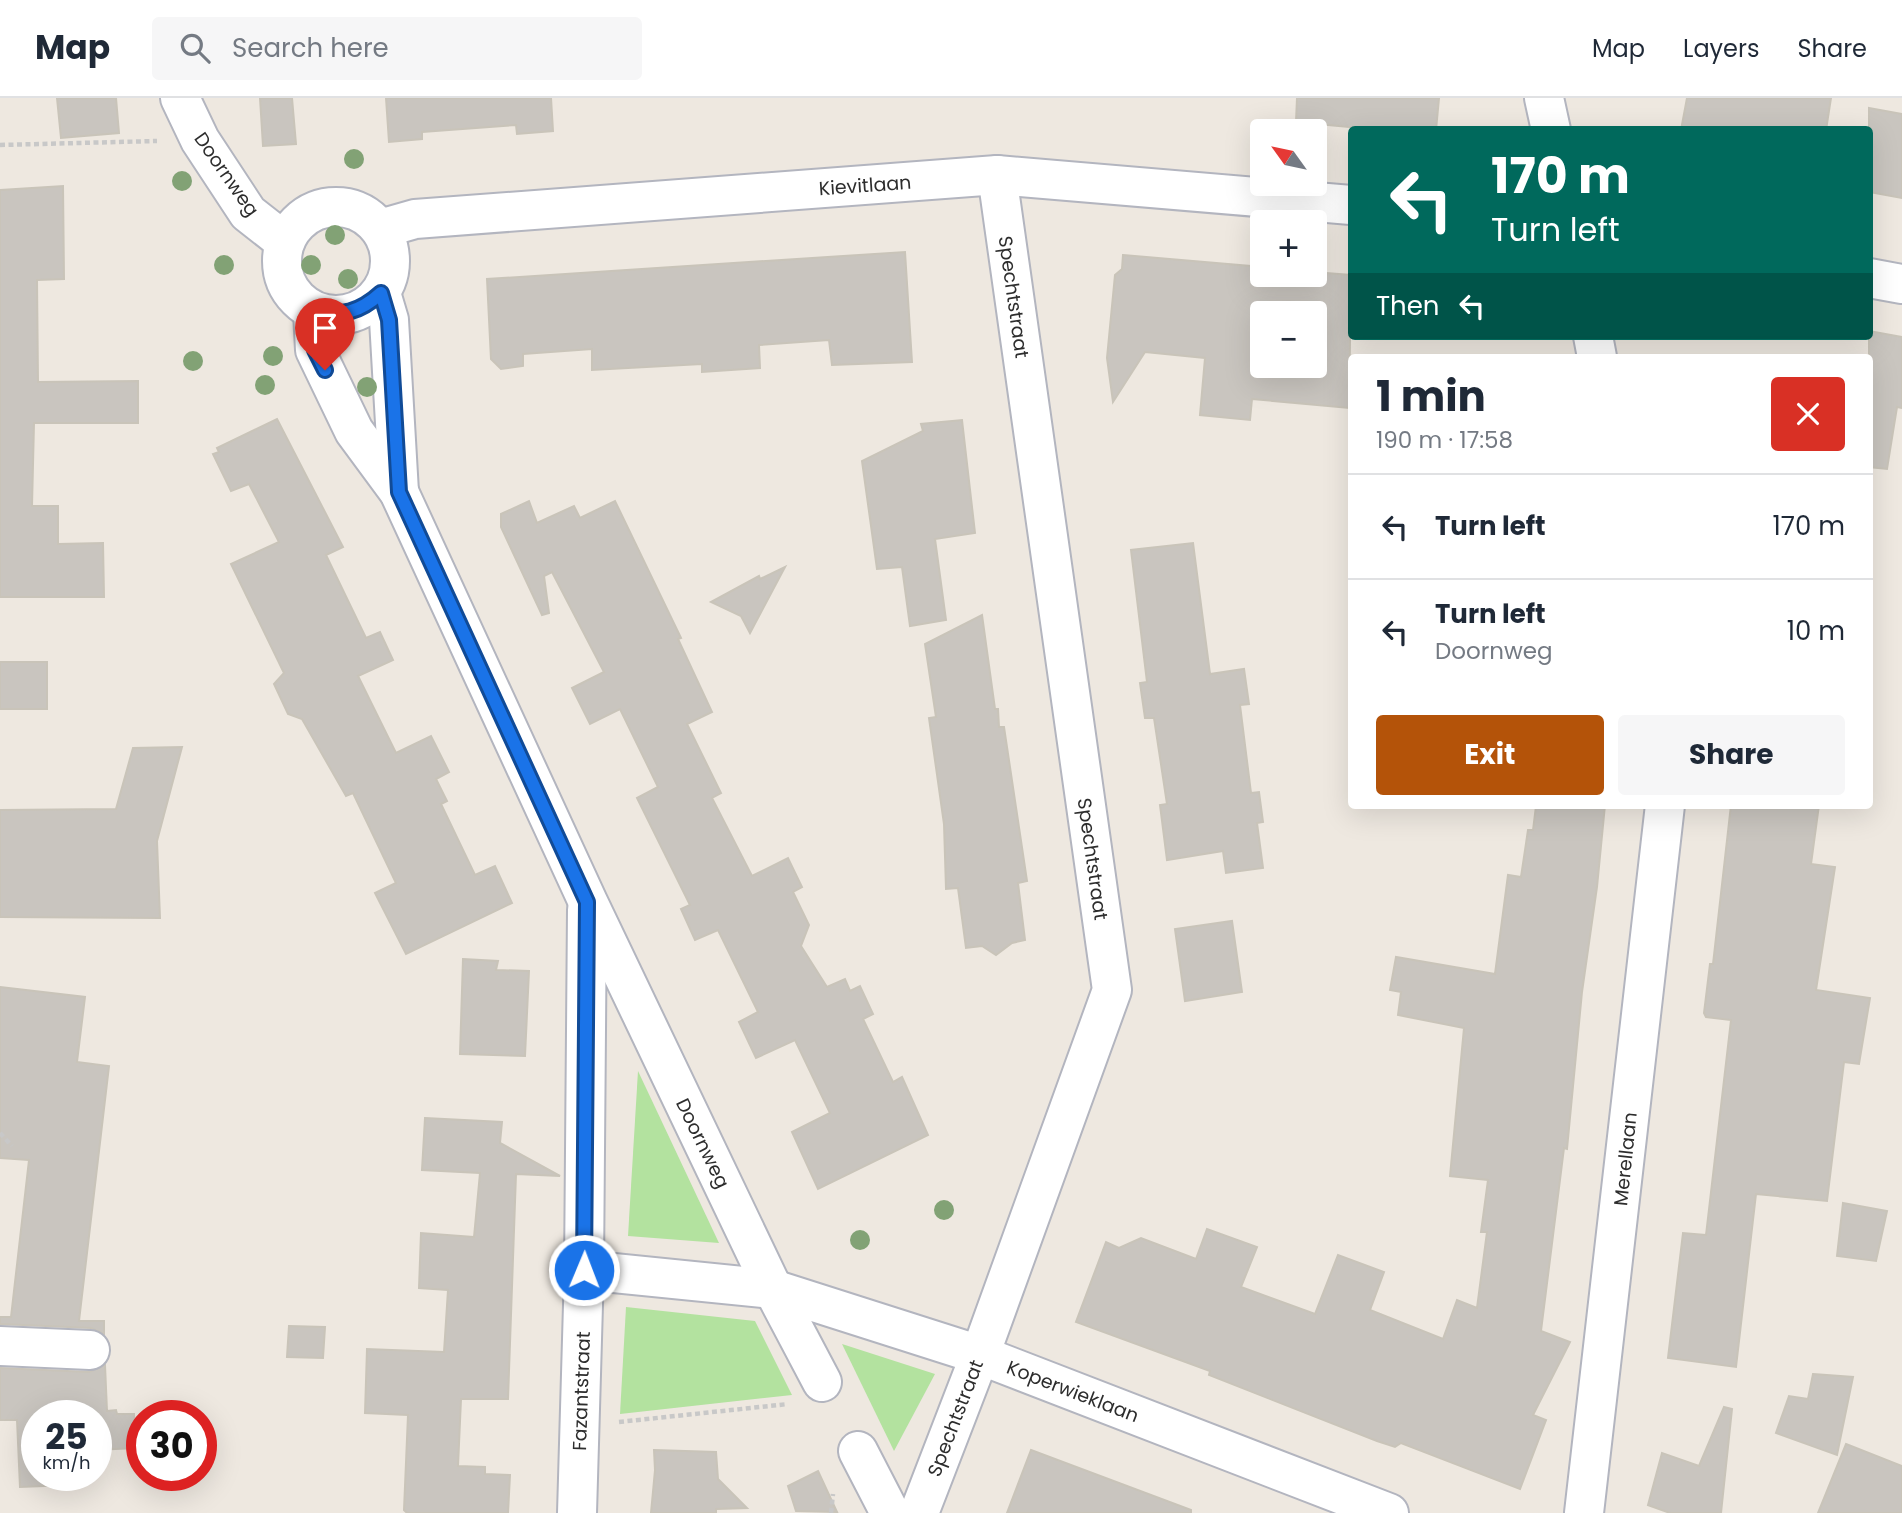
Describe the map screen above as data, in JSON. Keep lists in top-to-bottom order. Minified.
{"streets":{"street":["Doornweg","Kievitlaan","Spechtstraat","Merellaan","Fazantstraat","Koperwieklaan"]},"crossings":[["Doornweg","Kievitlaan"],["Doornweg","Fazantstraat"],["Doornweg","Koperwieklaan"],["Kievitlaan","Spechtstraat"],["Spechtstraat","Koperwieklaan"],["Fazantstraat","Koperwieklaan"]],"north":"top left","page":{"header":"Map","search":"Search here","nav":["Map","Layers","Share"],"map_buttons":["+","−"],"turn":["170 m","Turn left"],"then":"Then","heading":["1 min","190 m · 17:58"],"list":[{"name":"Turn left","value":"170 m"},{"name":"Turn left","note":"Doornweg","value":"10 m"}],"buttons":["Exit","Share"],"speed":"25 km/h","limit":"30"}}
